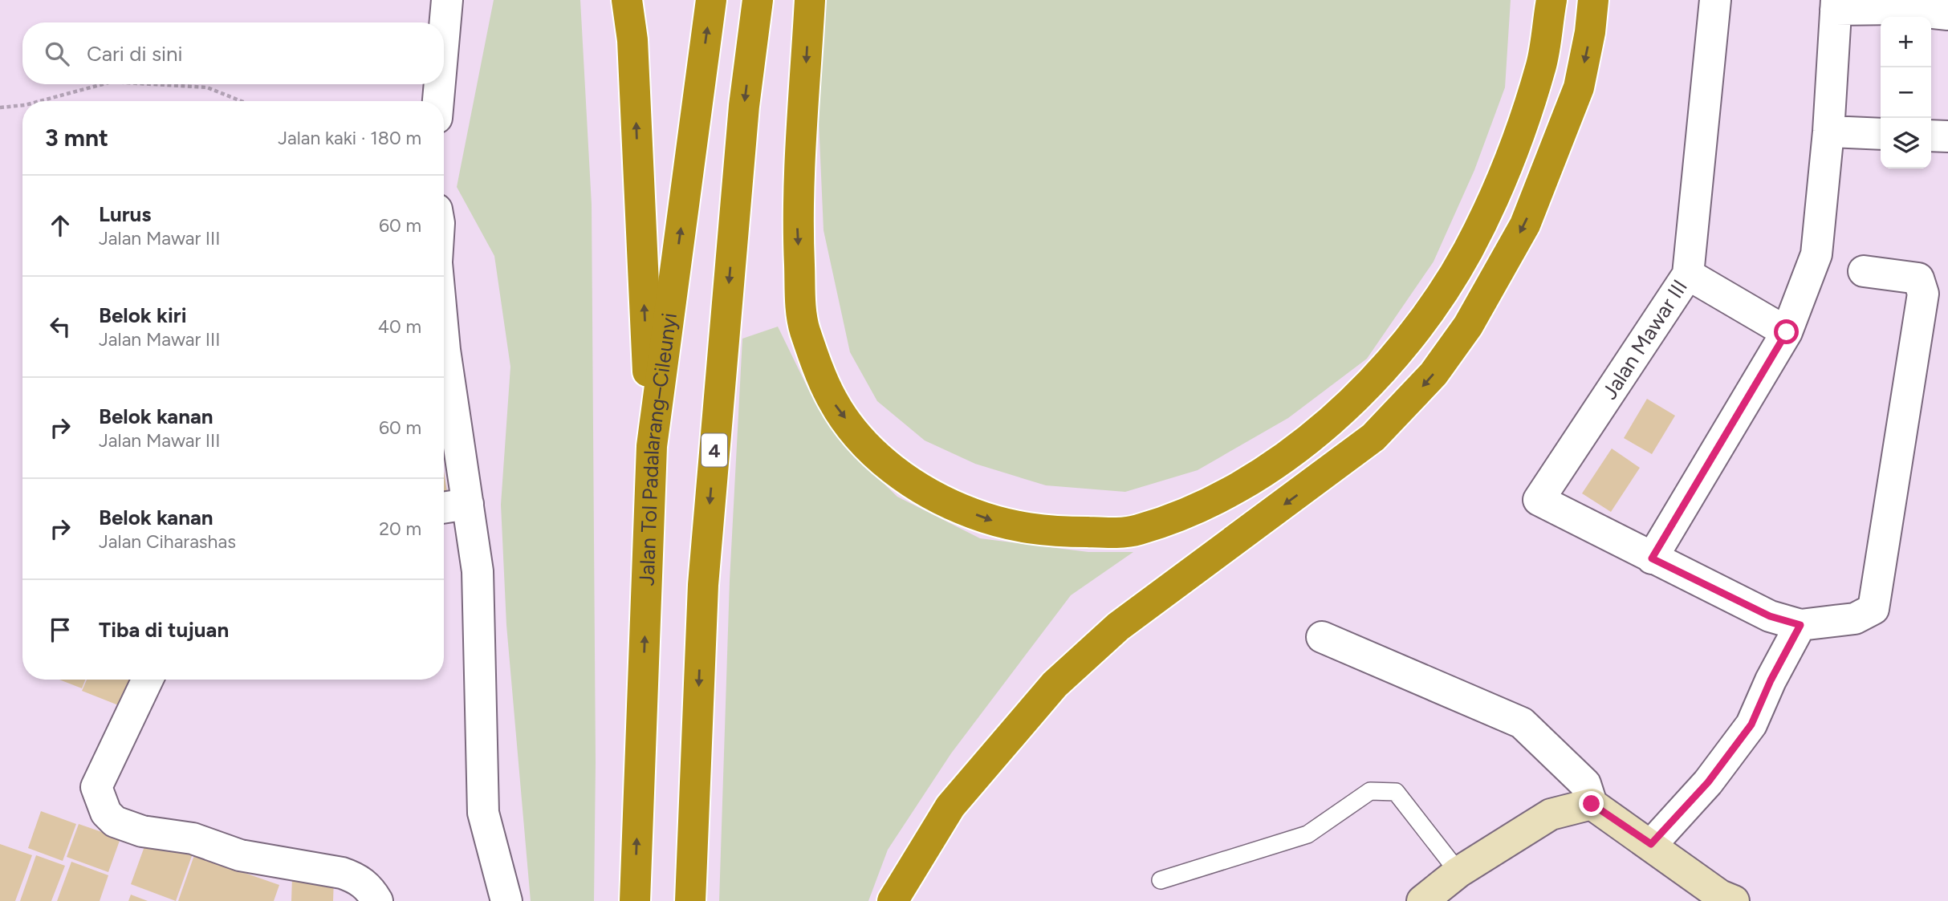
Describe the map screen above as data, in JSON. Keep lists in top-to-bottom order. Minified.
{"streets":{"highway":["Jalan Tol Padalarang–Cileunyi","4"],"street":["Jalan Mawar III"]},"page":{"map_buttons":["+","−"],"search":"Cari di sini","heading":["3 mnt","Jalan kaki · 180 m"],"list":[["Lurus","Jalan Mawar III","60 m"],["Belok kiri","Jalan Mawar III","40 m"],["Belok kanan","Jalan Mawar III","60 m"],["Belok kanan","Jalan Ciharashas","20 m"],"Tiba di tujuan"]}}
